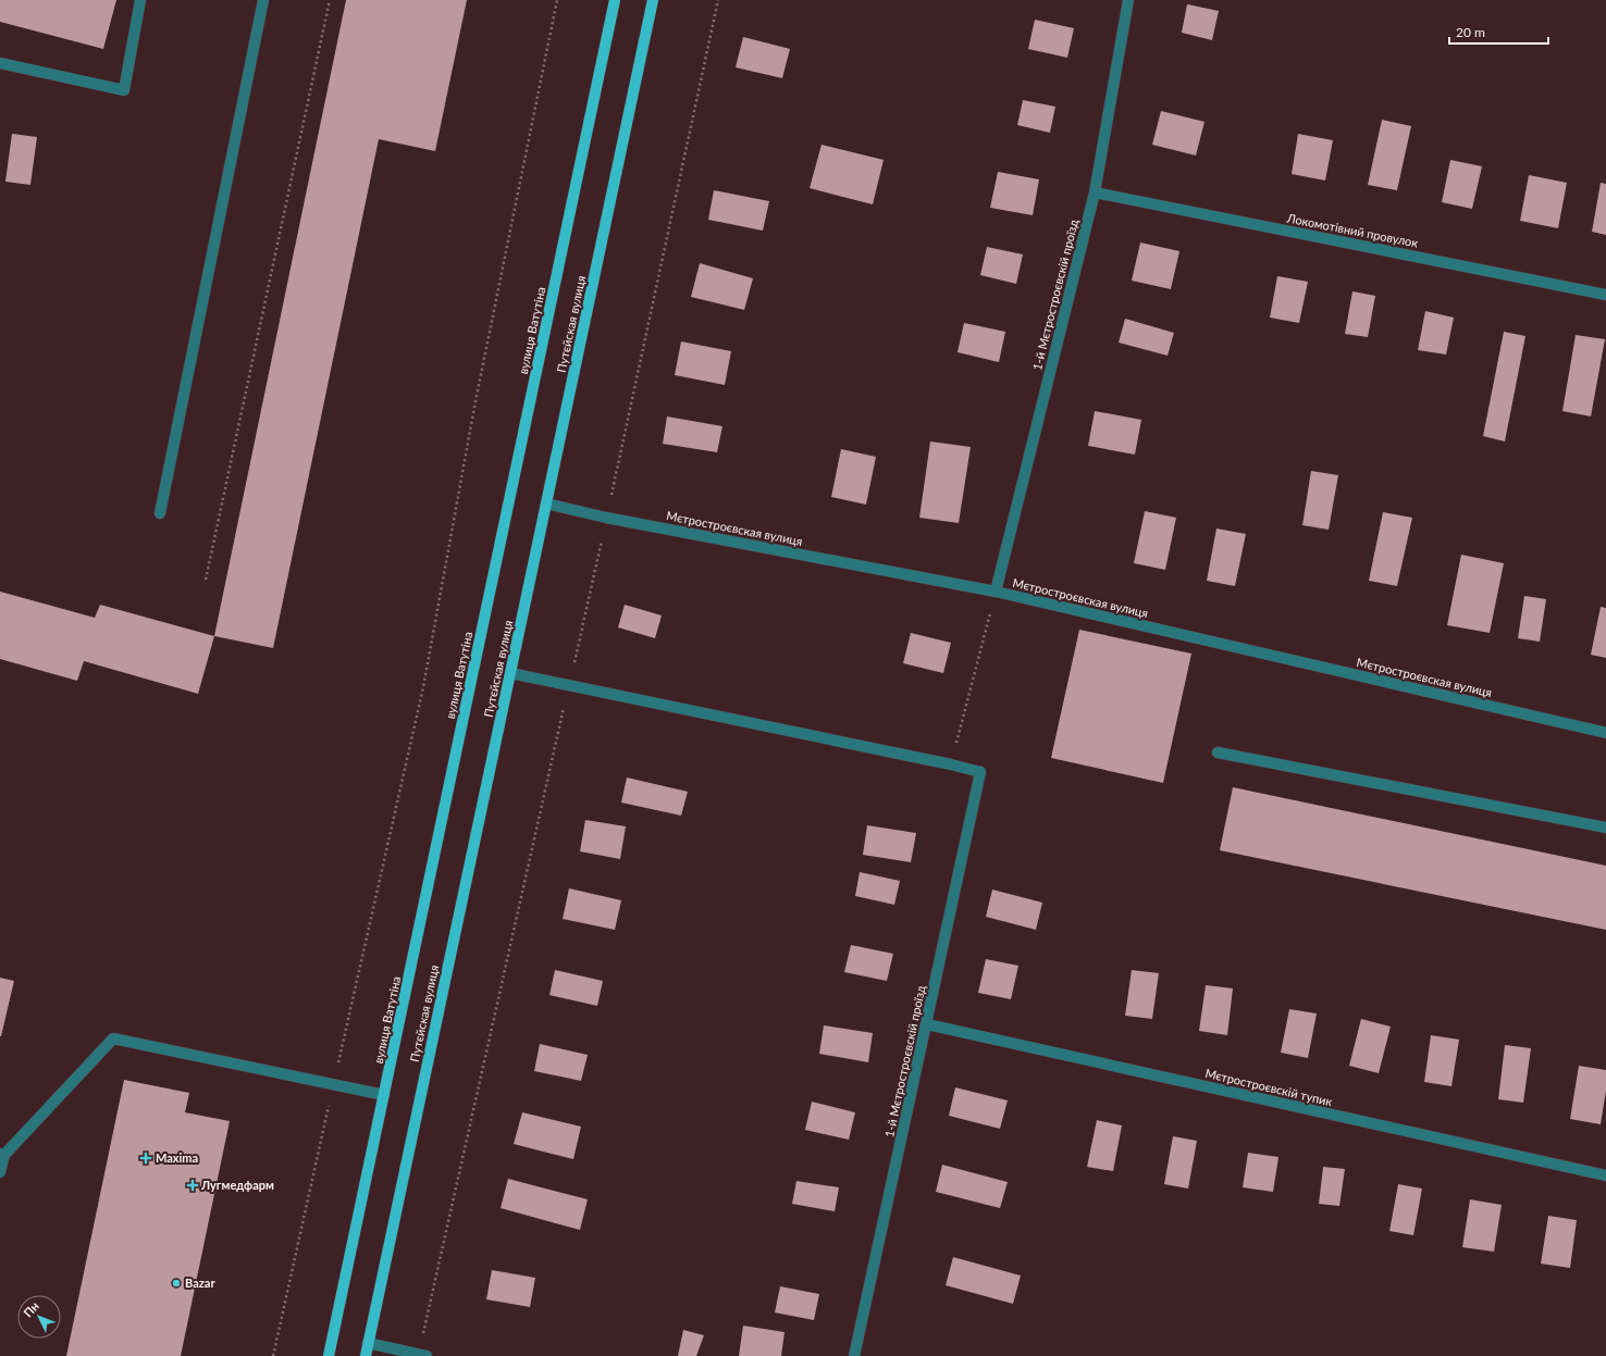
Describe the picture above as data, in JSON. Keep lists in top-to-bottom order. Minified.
{"streets":{"main road":["Путєйская вулиця","вулиця Ватутіна"],"street":["Локомотівний провулок","1-й Мєтростроєвскій проїзд","Мєтростроєвская вулиця","Мєтростроєвскій тупик"]},"crossings":[["Локомотівний провулок","1-й Мєтростроєвскій проїзд"],["1-й Мєтростроєвскій проїзд","Мєтростроєвская вулиця"],["1-й Мєтростроєвскій проїзд","Мєтростроєвскій тупик"],["Путєйская вулиця","Мєтростроєвская вулиця"]],"places":{"health":["Maxima","Лугмедфарм"],"other":["Bazar"]},"scale_bar":"20 m","north":"top left"}
